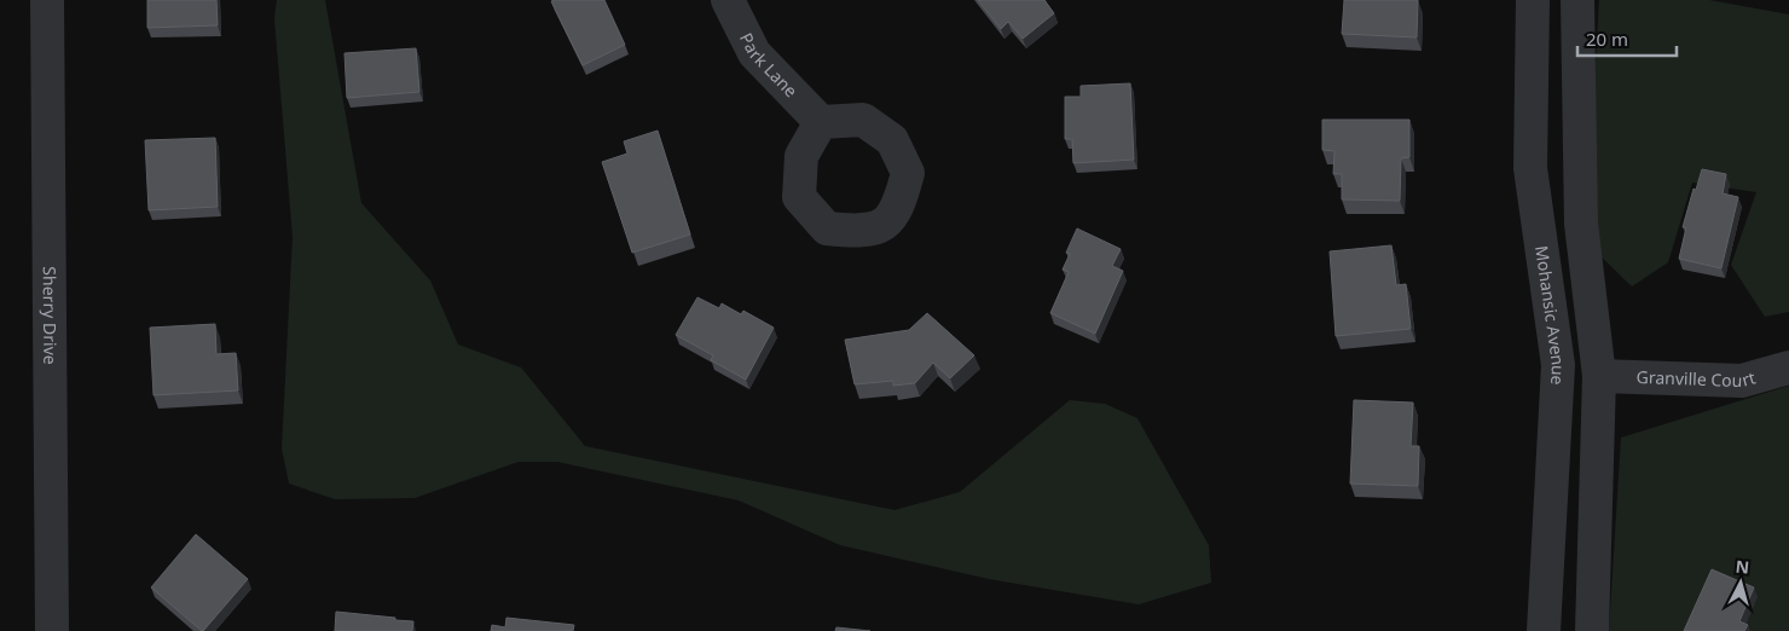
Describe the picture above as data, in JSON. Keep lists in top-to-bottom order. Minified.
{"streets":{"street":["Park Lane","Sherry Drive","Mohansic Avenue","Granville Court"]},"scale_bar":"20 m","north":"top"}
